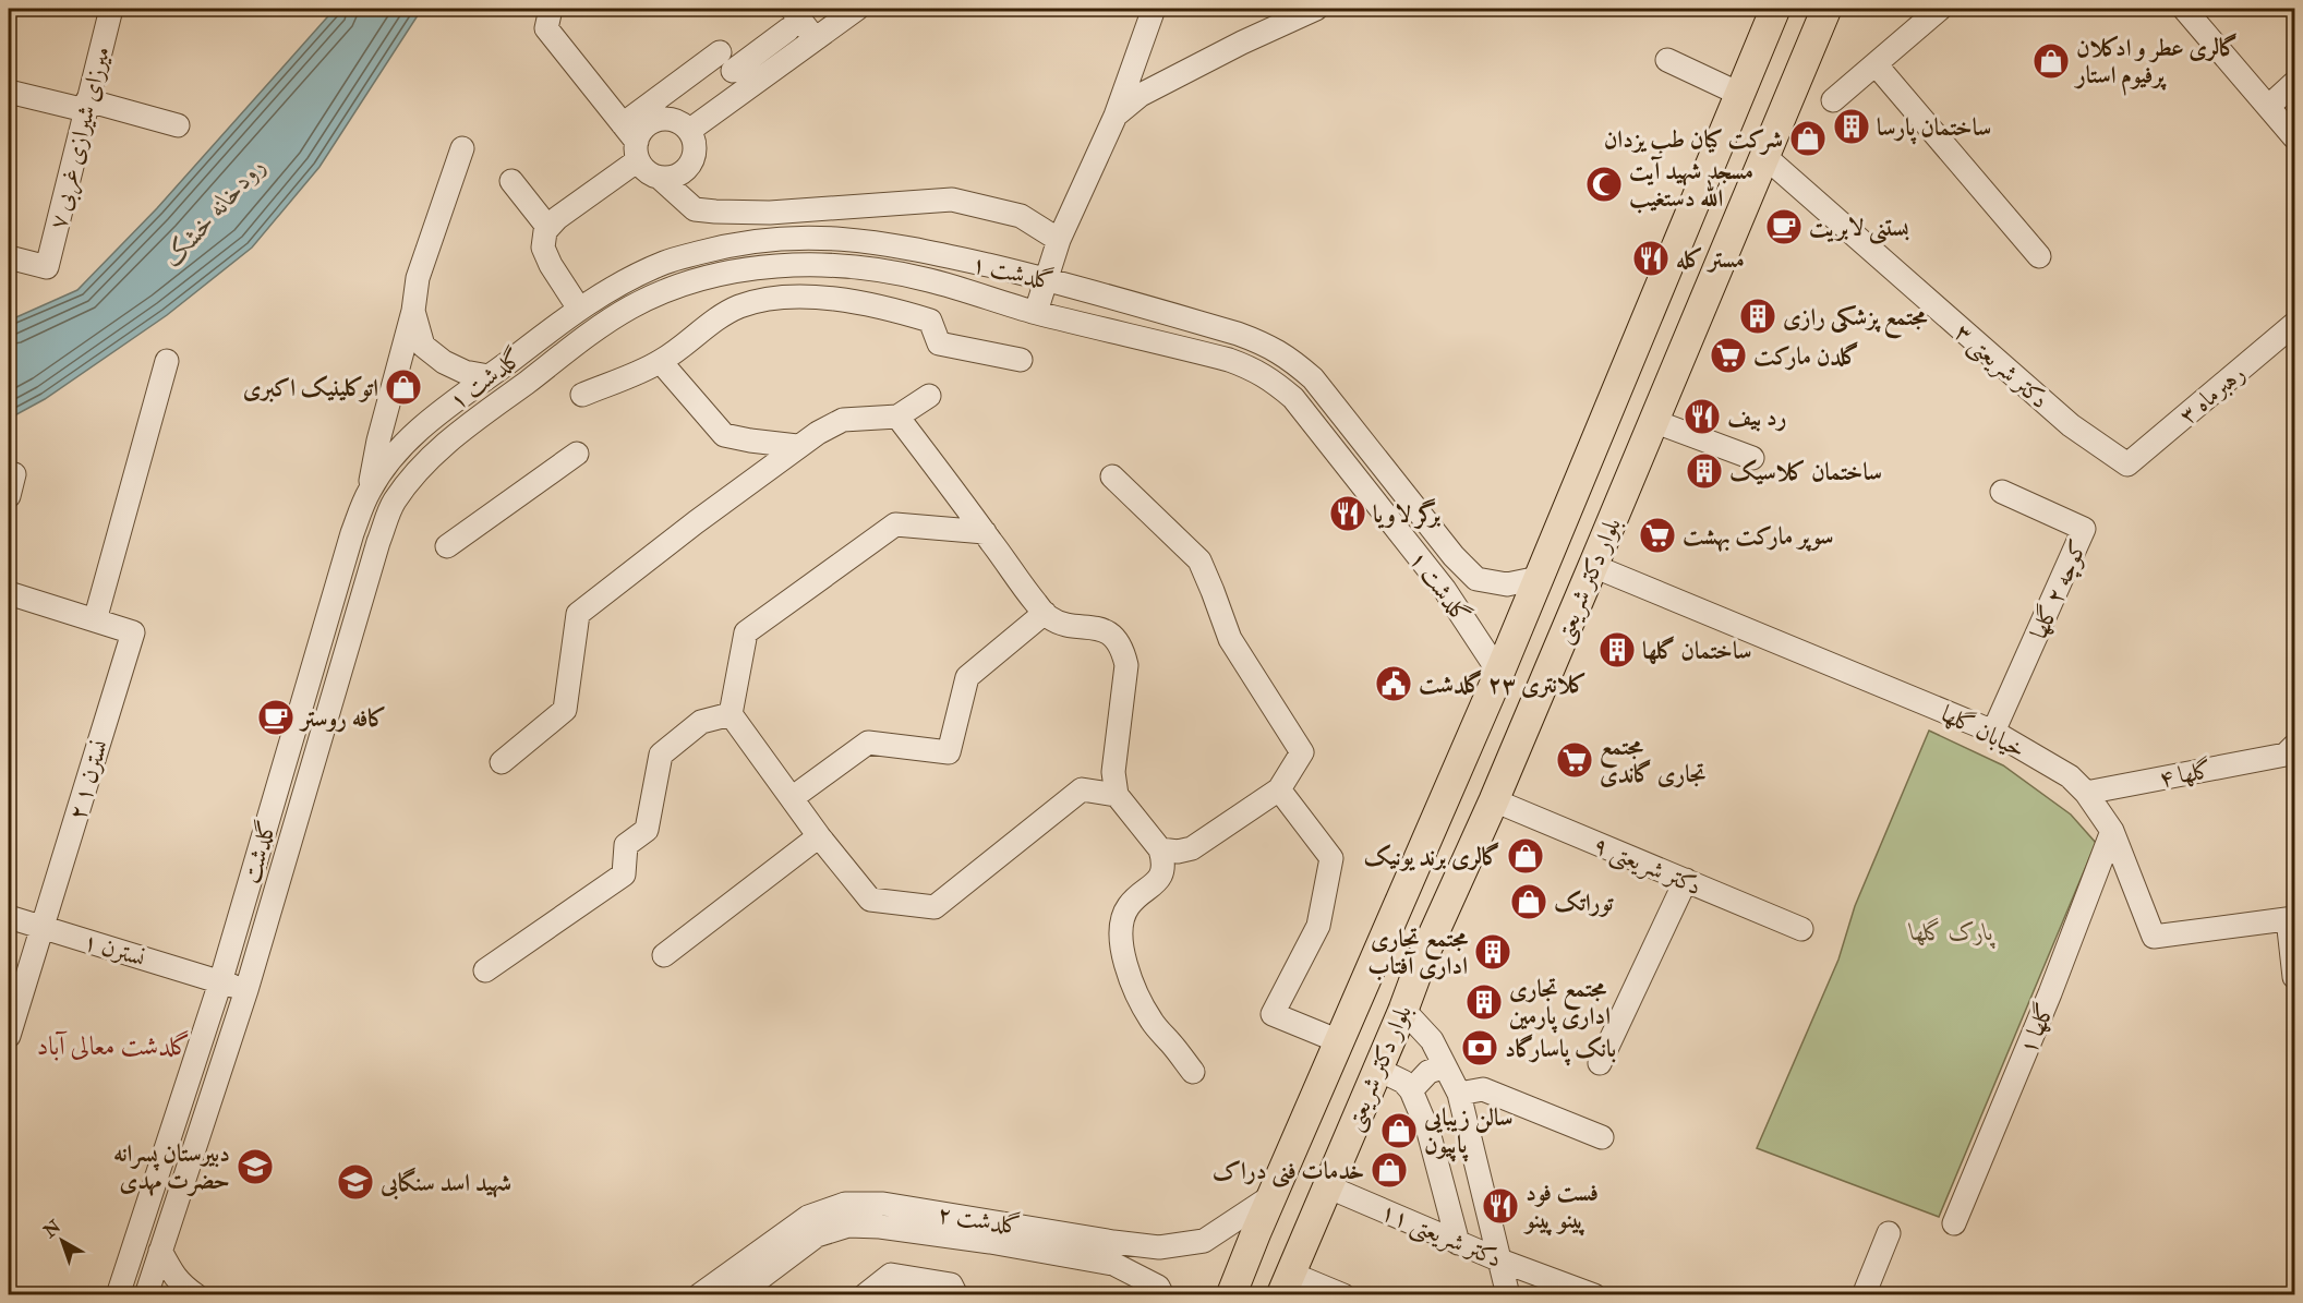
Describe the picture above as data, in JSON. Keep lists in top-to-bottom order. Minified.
{"streets":{"main road":["بلوار دکتر شریعتی"],"street":["۷ میرزای شیرازی غربی","گلدشت ۱","۳ دکتر شریعتی","۳ رهبرماه","کوچه ۲ گلها","خیابان گلها","۴ گلها","۲ نسترن ۱","گلدشت","دکتر شریعتی ۹","نسترن ۱","۱ گلها","گلدشت ۲","۱۱ دکتر شریعتی"]},"crossings":[["گلدشت ۱","بلوار دکتر شریعتی"],["گلدشت ۱","گلدشت"],["۳ دکتر شریعتی","۳ رهبرماه"],["۳ دکتر شریعتی","بلوار دکتر شریعتی"],["بلوار دکتر شریعتی","خیابان گلها"],["بلوار دکتر شریعتی","دکتر شریعتی ۹"],["بلوار دکتر شریعتی","گلدشت ۲"],["بلوار دکتر شریعتی","۱۱ دکتر شریعتی"],["کوچه ۲ گلها","خیابان گلها"],["خیابان گلها","۴ گلها"],["خیابان گلها","۱ گلها"],["۲ نسترن ۱","نسترن ۱"],["گلدشت","نسترن ۱"]],"districts":["گلدشت معالی آباد"],"water":["رودخانه خشک"],"parks":["پارک گلها"],"places":{"shop":["گالری عطر و ادکلان پرفیوم استار","شرکت کیان طب یزدان","اتوکلینیک اکبری","گالری برند یونیک","توراتک","سالن زیبایی پاپیون","خدمات فنی دراک"],"building":["ساختمان پارسا","مجتمع پزشکی رازی","ساختمان کلاسیک","ساختمان گلها","مجتمع تجاری اداری آفتاب","مجتمع تجاری اداری پارمین"],"mosque":["مسجد شهید آیت الله دستغیب"],"cafe":["بستنی لابریت","کافه روستر"],"restaurant":["مستر کله","رد بیف","برگر لاویا","فست فود پینو پینو"],"supermarket":["گلدن مارکت","سوپر مارکت بهشت","مجتمع تجاری گاندی"],"public building":["کلانتری ۲۳ گلدشت"],"bank":["بانک پاسارگاد"],"school or university":["دبیرستان پسرانه حضرت مهدی","شهید اسد سنگابی"]},"north":"top left"}
